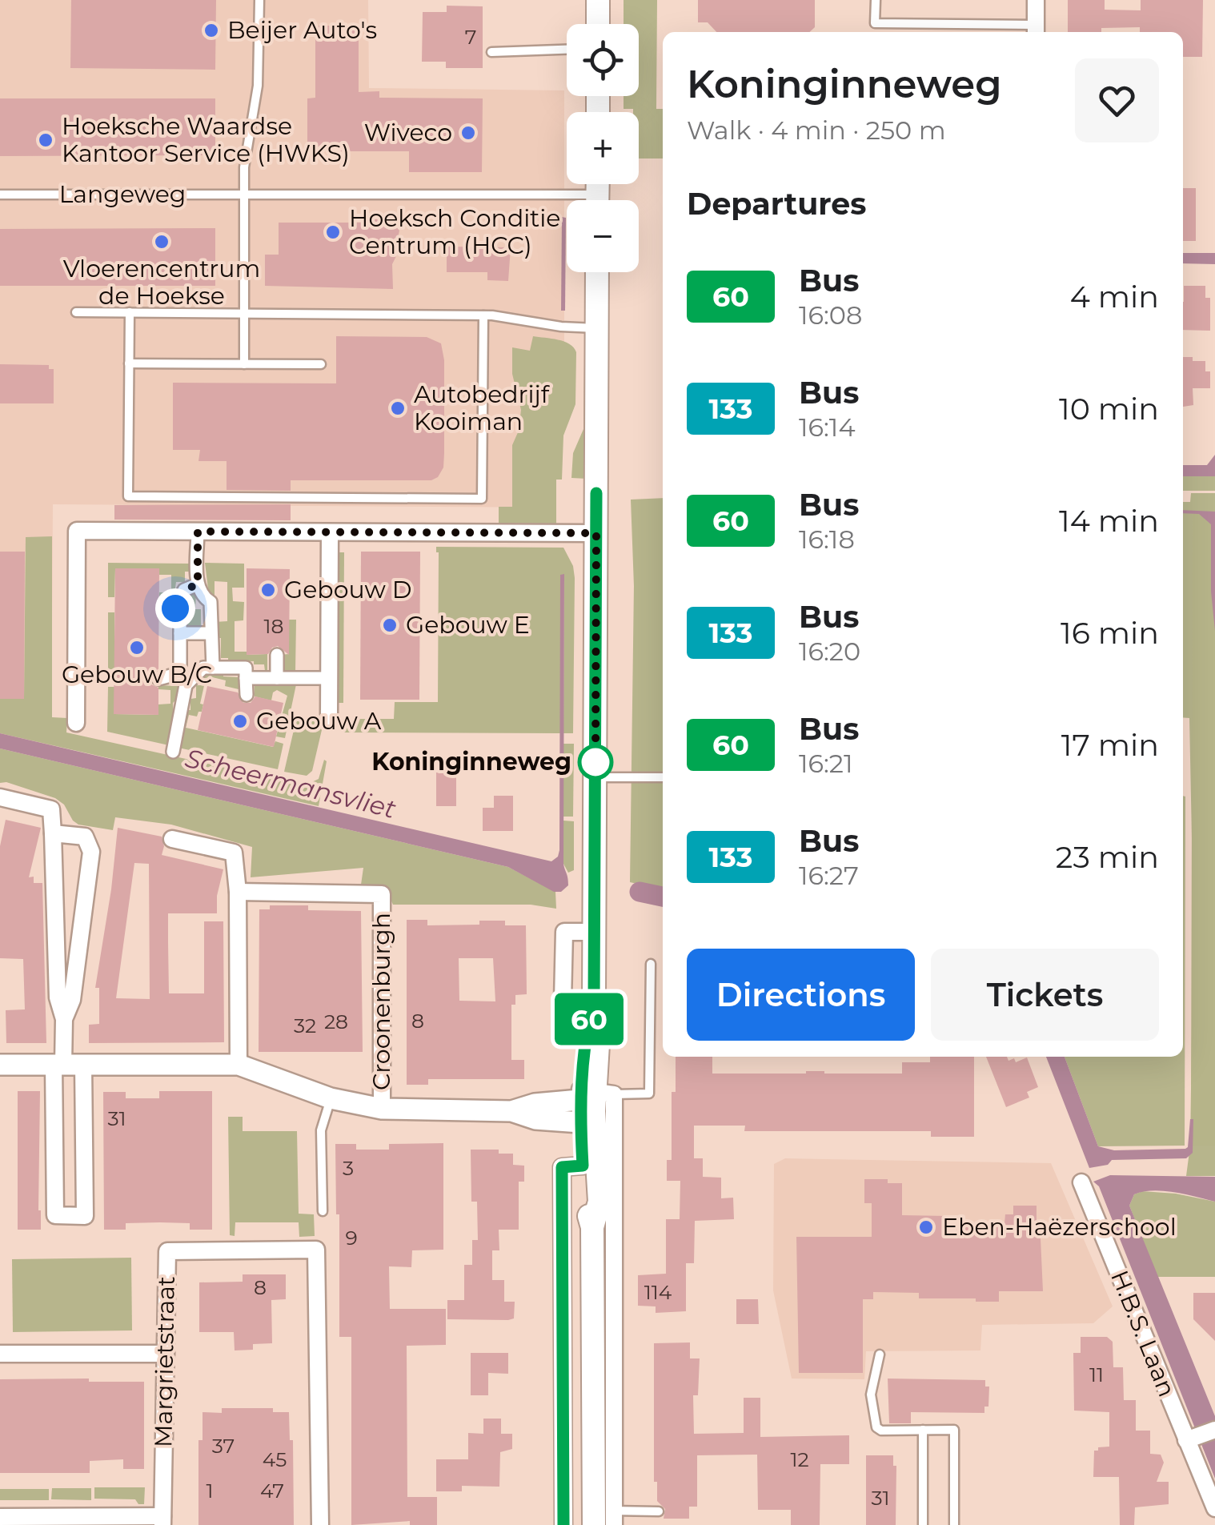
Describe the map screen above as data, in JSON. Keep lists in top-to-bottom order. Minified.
{"streets":{"street":["Croonenburgh","H.B.S. Laan","Margrietstraat"],"lane":["Langeweg"]},"water":["Scheermansvliet"],"places":["Beijer Auto's","Wiveco","Hoeksche Waardse Kantoor Service (HWKS)","Hoeksch Conditie Centrum (HCC)","Vloerencentrum de Hoekse","Autobedrijf Kooiman","Gebouw D","Gebouw E","Gebouw B/C","Gebouw A","Koninginneweg","Eben-Haëzerschool"],"lines":["bus line 60"],"house_numbers":["7","18","8","28","32","31","3","9","8","114","11","37","45","12","1","47","31"],"page":{"on_map":"60","map_buttons":["+","−"],"heading":[["Koninginneweg","Walk · 4 min · 250 m"],"Departures"],"list":[{"mark":"60","name":"Bus","note":"16:08","value":"4 min"},{"mark":"133","name":"Bus","note":"16:14","value":"10 min"},{"mark":"60","name":"Bus","note":"16:18","value":"14 min"},{"mark":"133","name":"Bus","note":"16:20","value":"16 min"},{"mark":"60","name":"Bus","note":"16:21","value":"17 min"},{"mark":"133","name":"Bus","note":"16:27","value":"23 min"}],"buttons":["Directions","Tickets"]}}
